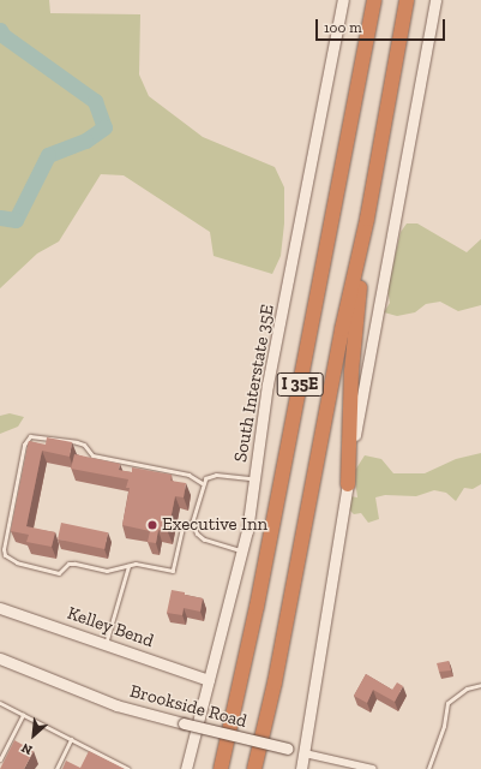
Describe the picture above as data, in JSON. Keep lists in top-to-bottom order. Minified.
{"streets":{"highway":["I 35E"],"main road":["South Interstate 35E","Kelley Bend","Brookside Road"]},"crossings":[["South Interstate 35E","Kelley Bend"]],"places":["Executive Inn"],"scale_bar":"100 m","north":"bottom left"}
